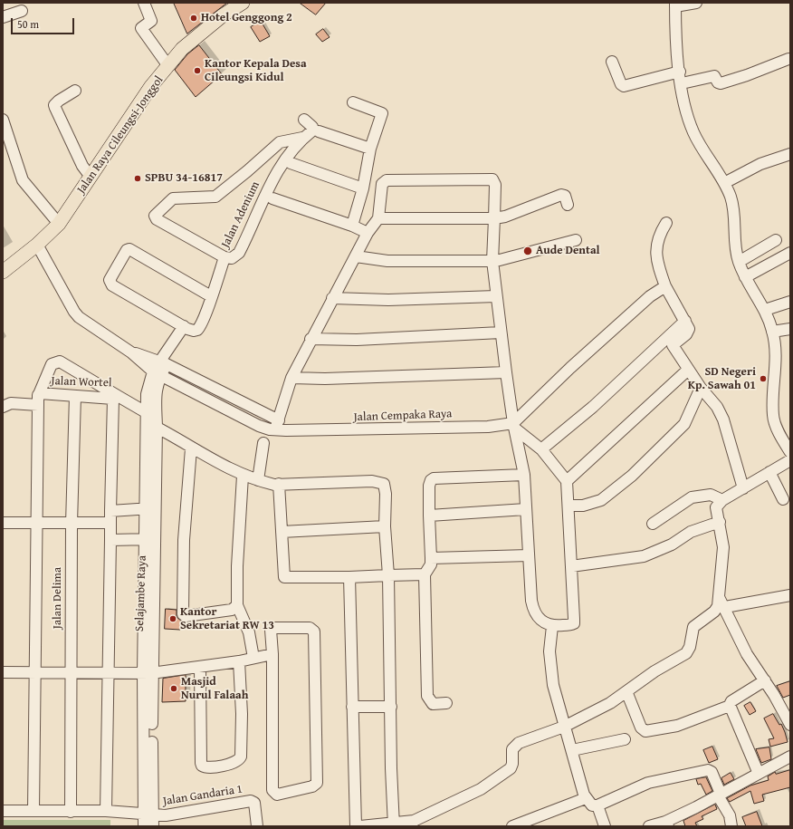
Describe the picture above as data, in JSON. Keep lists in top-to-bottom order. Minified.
{"streets":{"main road":["Jalan Raya Cileungsi-Jonggol"],"street":["Jalan Adenium","Jalan Wortel","Jalan Cempaka Raya","Selajambe Raya","Jalan Delima","Jalan Gandaria 1"]},"crossings":[["Jalan Adenium","Selajambe Raya"],["Jalan Wortel","Selajambe Raya"],["Jalan Wortel","Jalan Delima"],["Selajambe Raya","Jalan Gandaria 1"]],"places":["Hotel Genggong 2","Kantor Kepala Desa Cileungsi Kidul","SPBU 34-16817","Aude Dental","SD Negeri Kp. Sawah 01","Kantor Sekretariat RW 13","Masjid Nurul Falaah"],"scale_bar":"50 m"}
